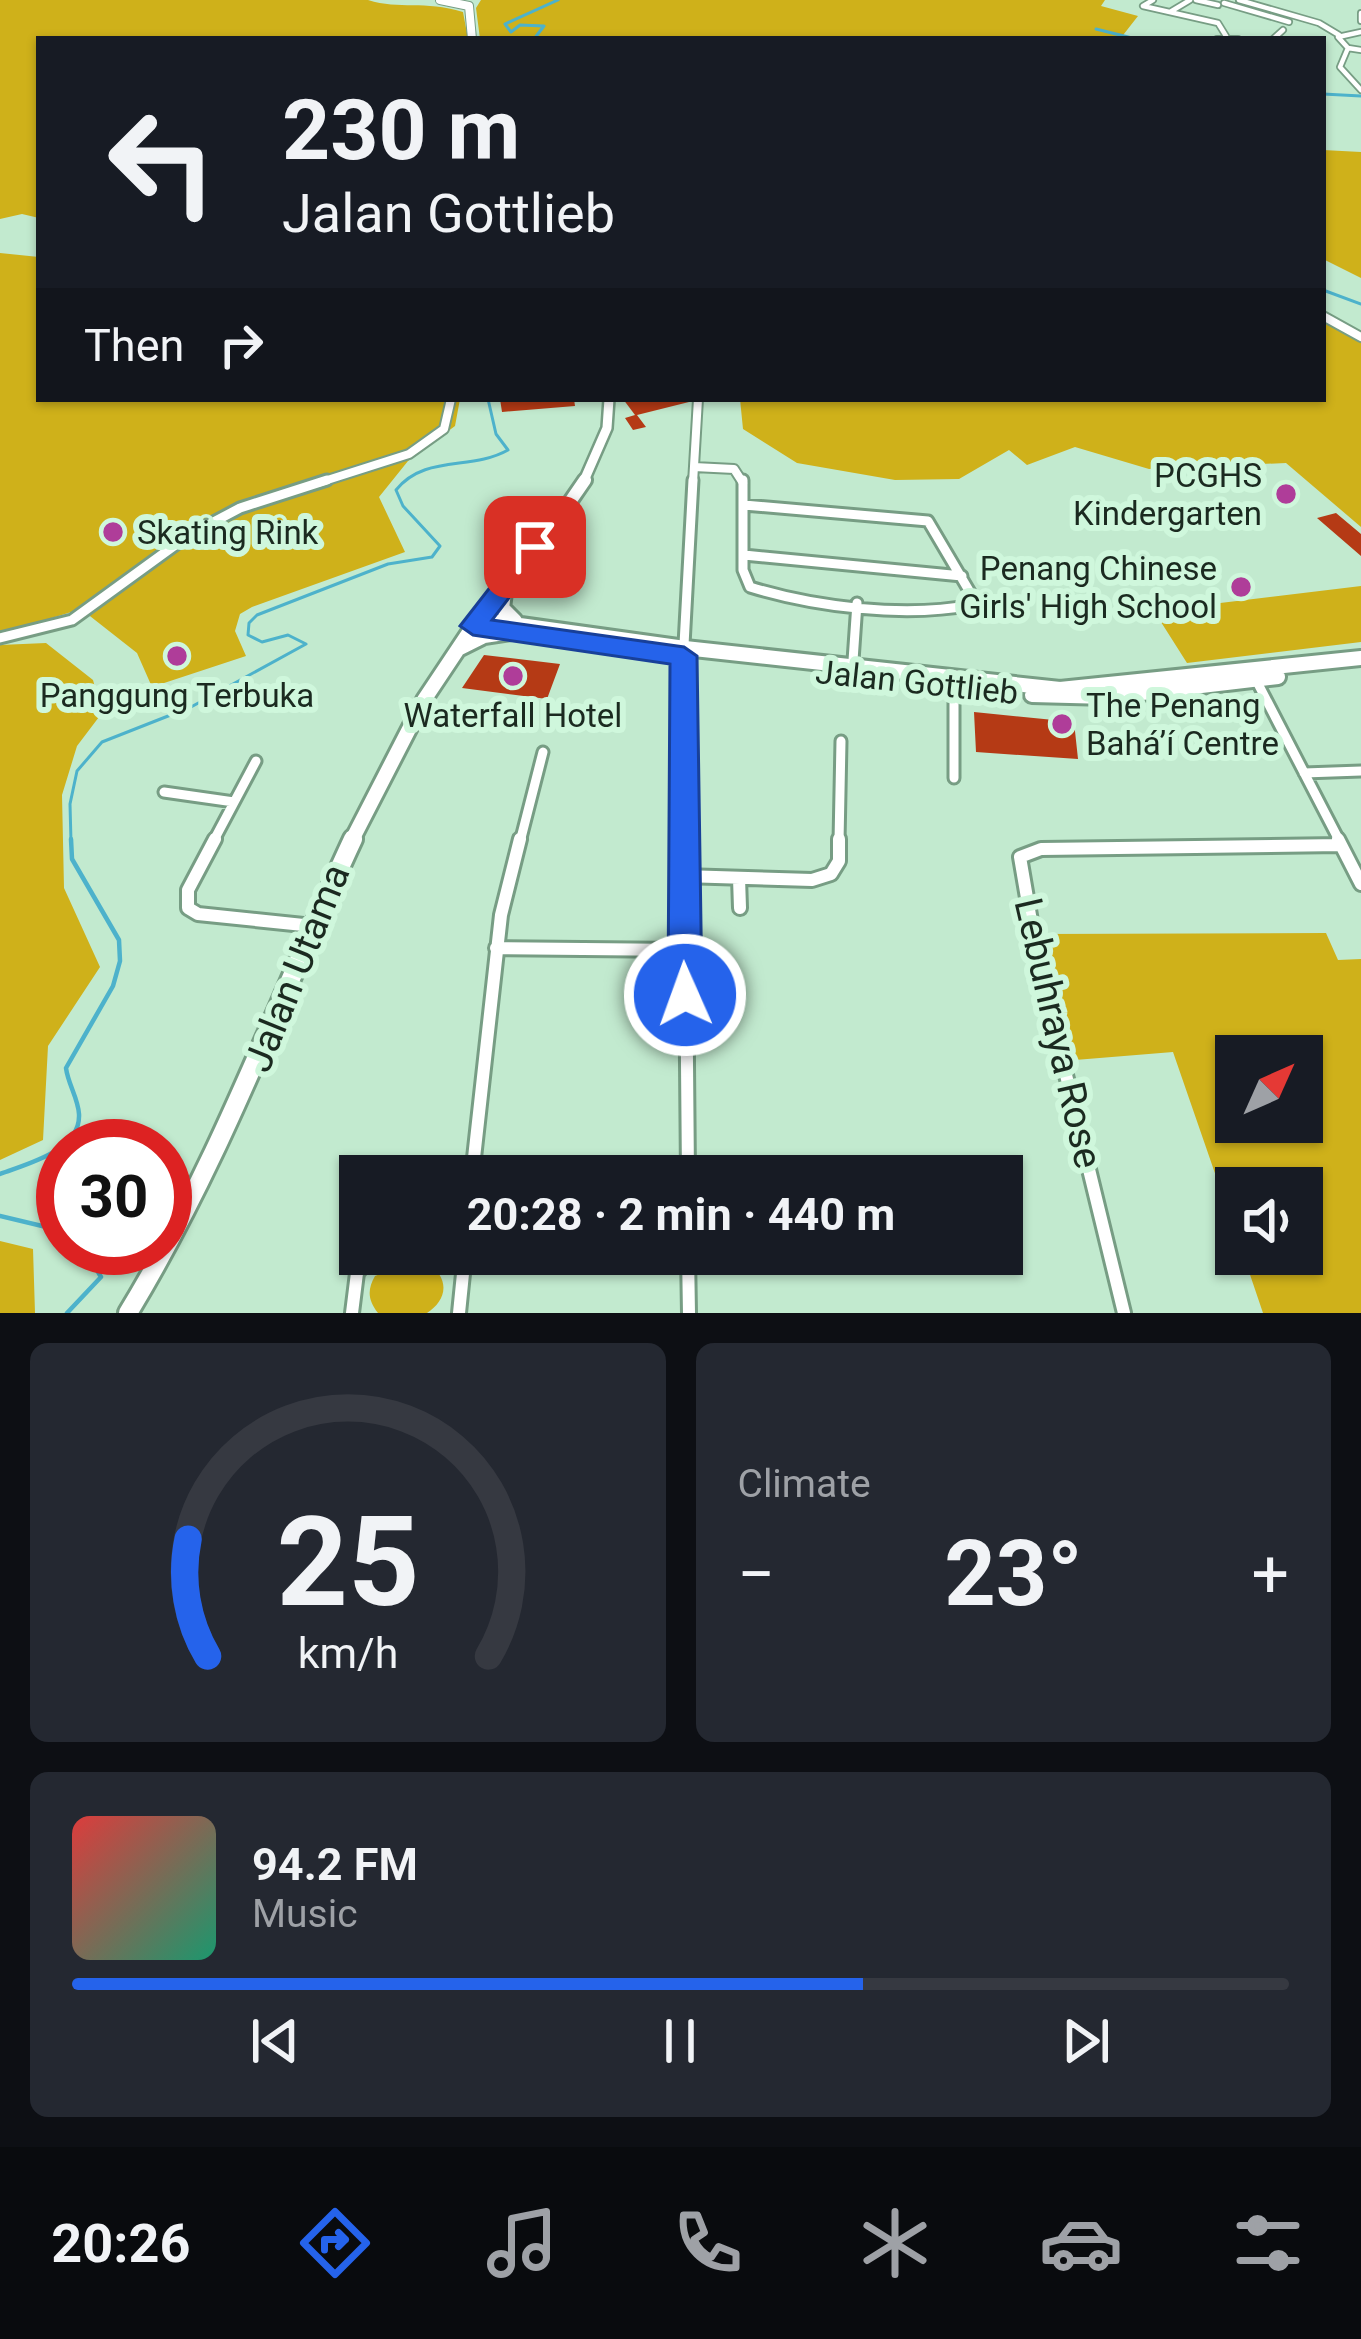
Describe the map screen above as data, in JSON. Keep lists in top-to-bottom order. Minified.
{"streets":{"main road":["Jalan Gottlieb","Jalan Utama"],"street":["Lebuhraya Rose"]},"crossings":[["Jalan Gottlieb","Jalan Utama"]],"places":["PCGHS Kindergarten","Skating Rink","Penang Chinese Girls' High School","Panggung Terbuka","Waterfall Hotel","The Penang Bahá’í Centre"],"north":"top right","page":{"turn":["230 m","Jalan Gottlieb"],"then":"Then","limit":"30","trip":"20:28 · 2 min · 440 m","tile":"Climate","heat":["−","23°","+"],"song":["94.2 FM","Music"],"tabs":"20:26","gauge":["25","km/h"]}}
